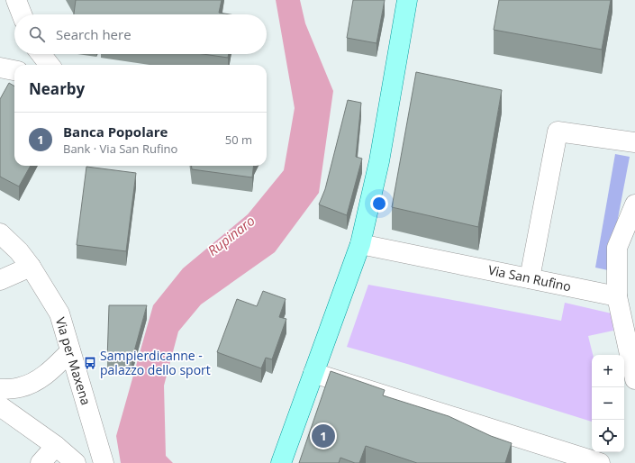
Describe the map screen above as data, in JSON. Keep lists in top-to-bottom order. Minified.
{"streets":{"street":["Via San Rufino","Via per Maxena"]},"water":["Rupinaro"],"places":{"bus stop":["Sampierdicanne - palazzo dello sport"]},"page":{"search":"Search here","heading":"Nearby","list":[{"mark":"1","name":"Banca Popolare","note":"Bank · Via San Rufino","value":"50 m"}],"map_buttons":["+","−"],"pins":"1"}}
